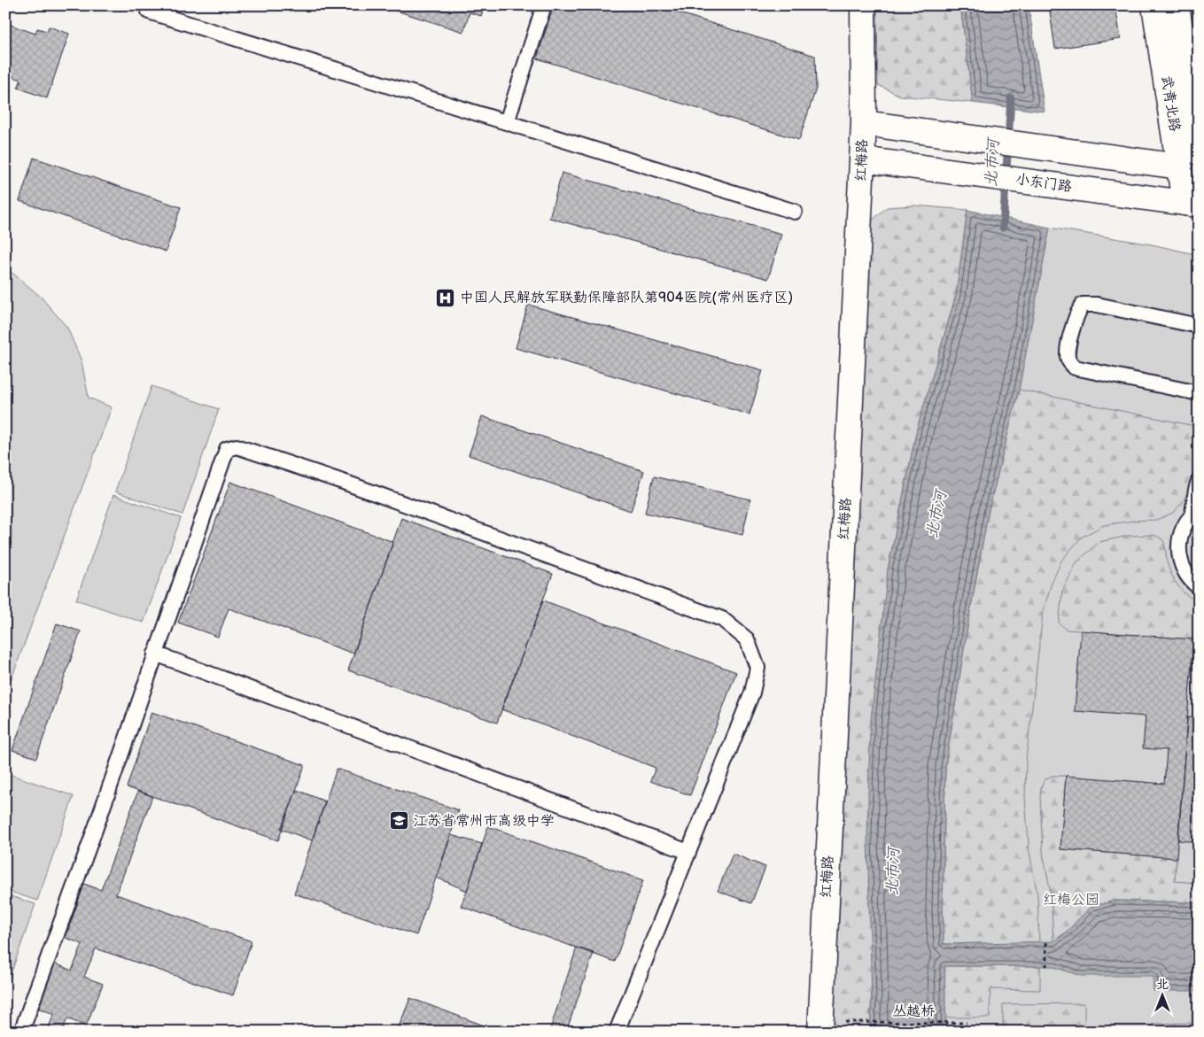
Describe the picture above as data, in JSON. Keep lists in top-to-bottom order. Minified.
{"streets":{"street":["武青北路","红梅路","小东门路"],"path":["丛越桥"]},"crossings":[["武青北路","小东门路"],["红梅路","小东门路"]],"water":["北市河"],"parks":["红梅公园"],"places":{"hospital":["中国人民解放军联勤保障部队第904医院(常州医疗区)"],"school or university":["江苏省常州市高级中学"]},"north":"top"}
